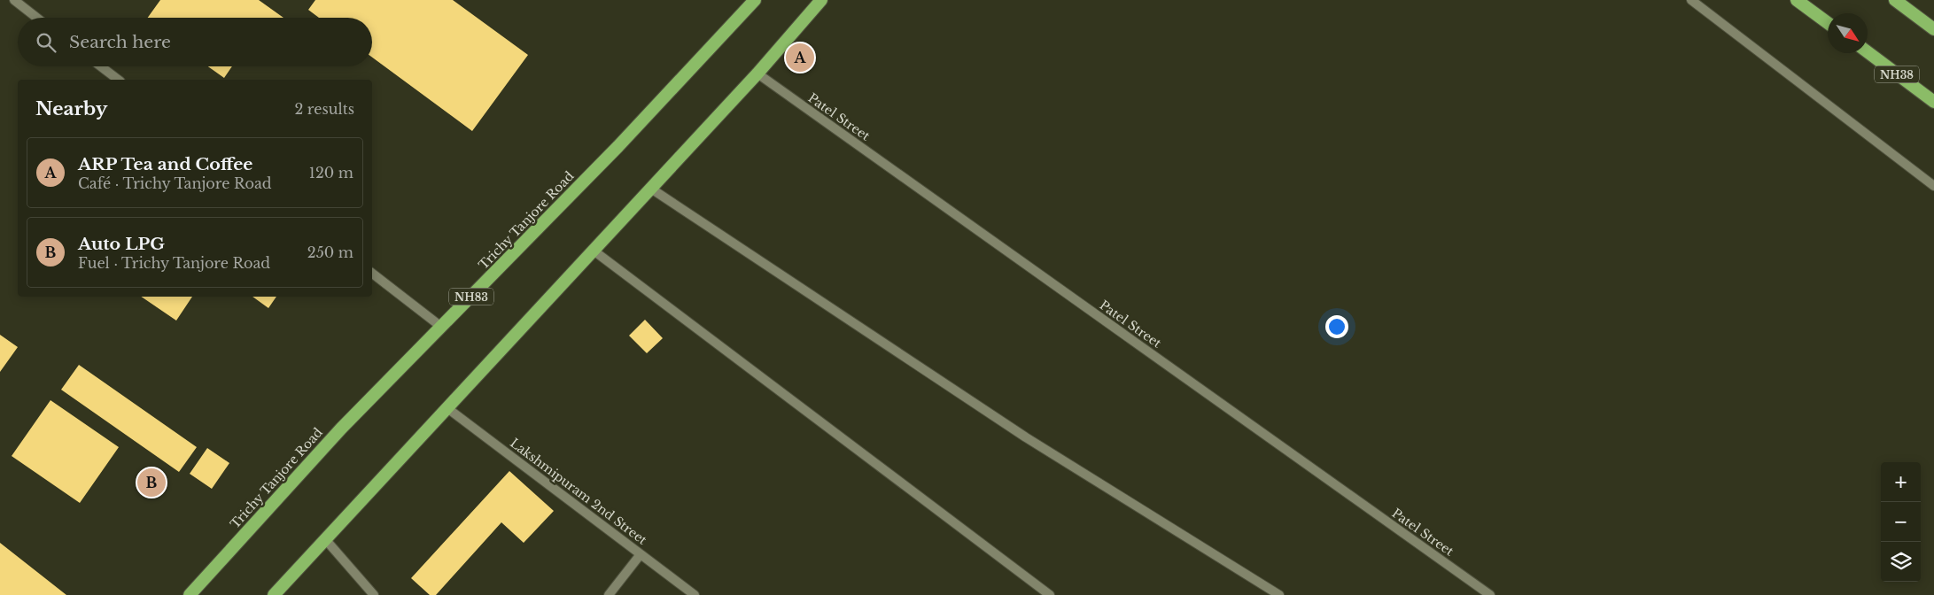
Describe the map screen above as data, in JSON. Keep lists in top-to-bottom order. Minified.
{"streets":{"highway":["NH38","Trichy Tanjore Road","NH83"],"street":["Patel Street","Lakshmipuram 2nd Street"]},"north":"bottom right","page":{"search":"Search here","pins":["A","B"],"heading":["Nearby","2 results"],"list":[{"mark":"A","name":"ARP Tea and Coffee","note":"Café · Trichy Tanjore Road","value":"120 m"},{"mark":"B","name":"Auto LPG","note":"Fuel · Trichy Tanjore Road","value":"250 m"}],"map_buttons":["+","−"]}}
